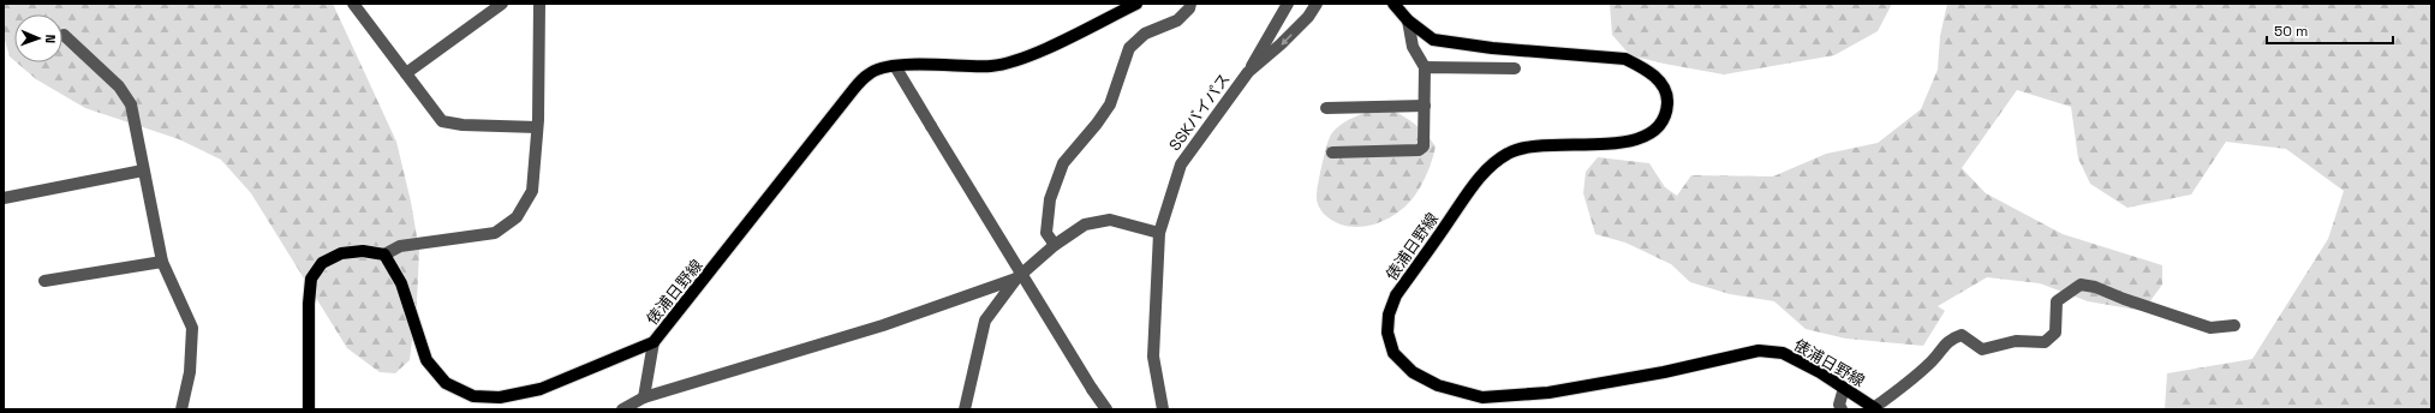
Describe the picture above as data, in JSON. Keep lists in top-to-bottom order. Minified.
{"streets":{"main road":["俵浦日野線"],"street":["SSKバイパス"]},"scale_bar":"50 m","north":"right"}
